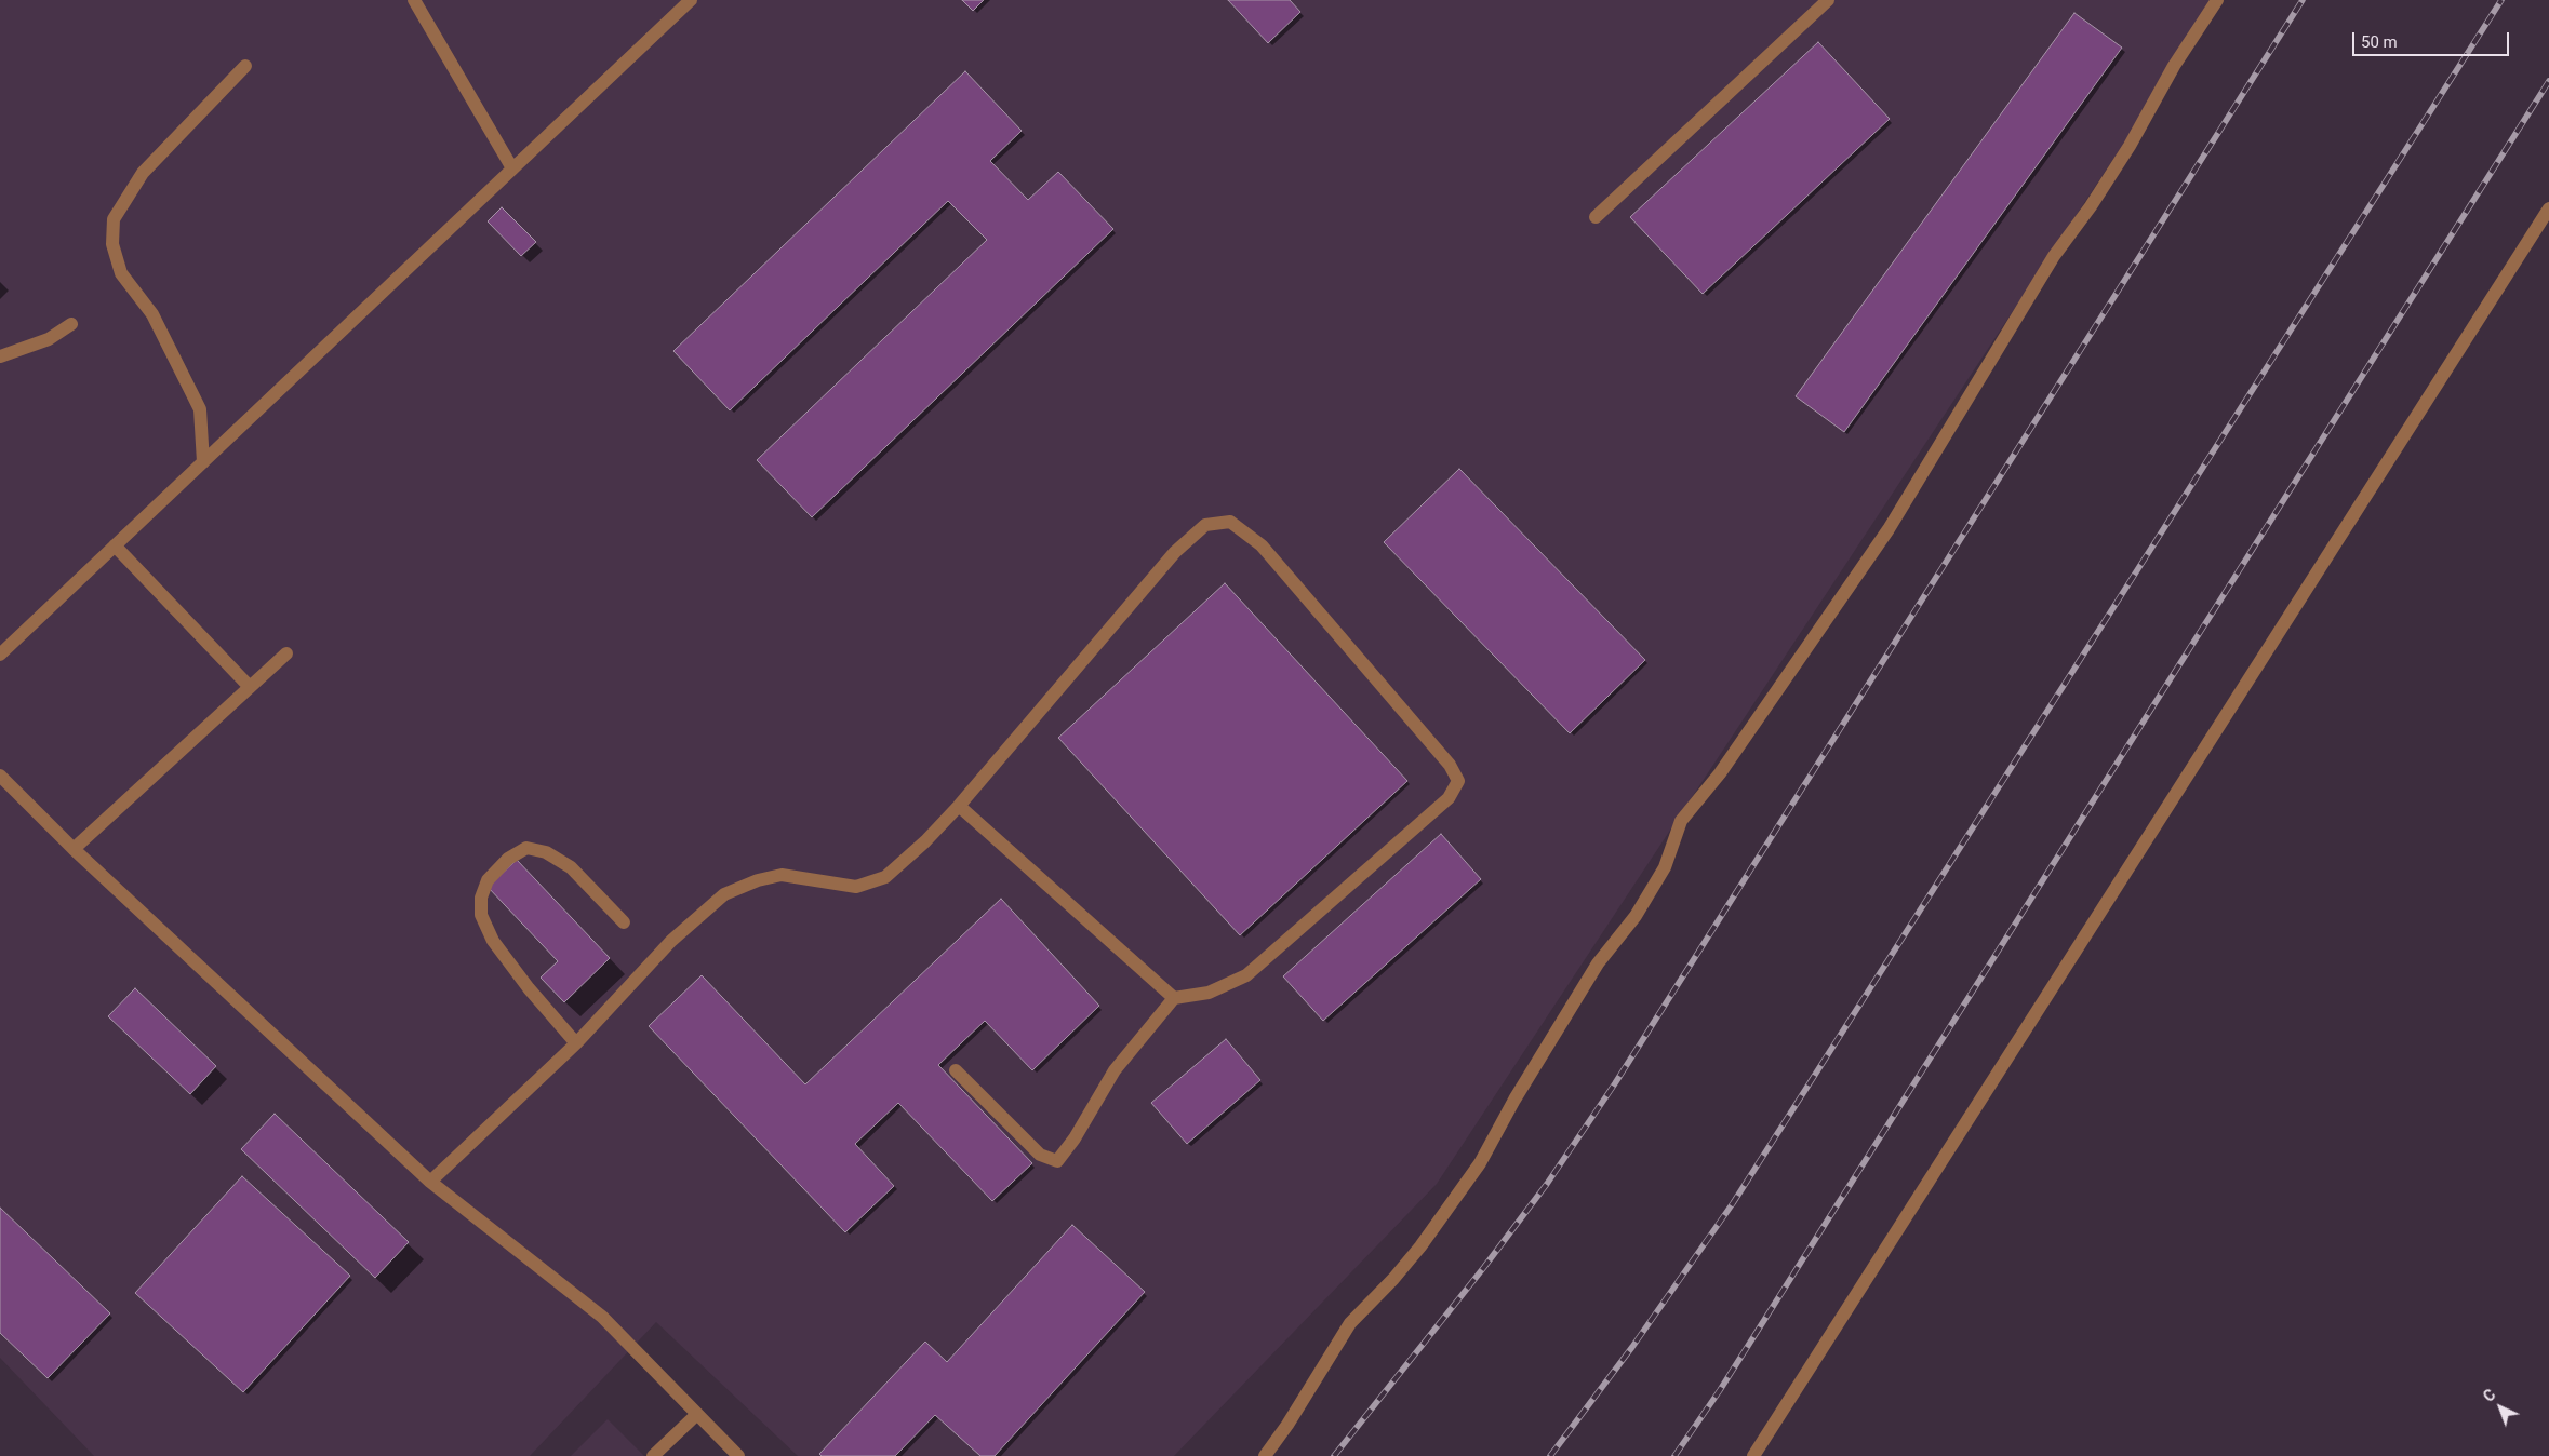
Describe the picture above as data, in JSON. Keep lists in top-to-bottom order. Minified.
{"scale_bar":"50 m","north":"top left"}
